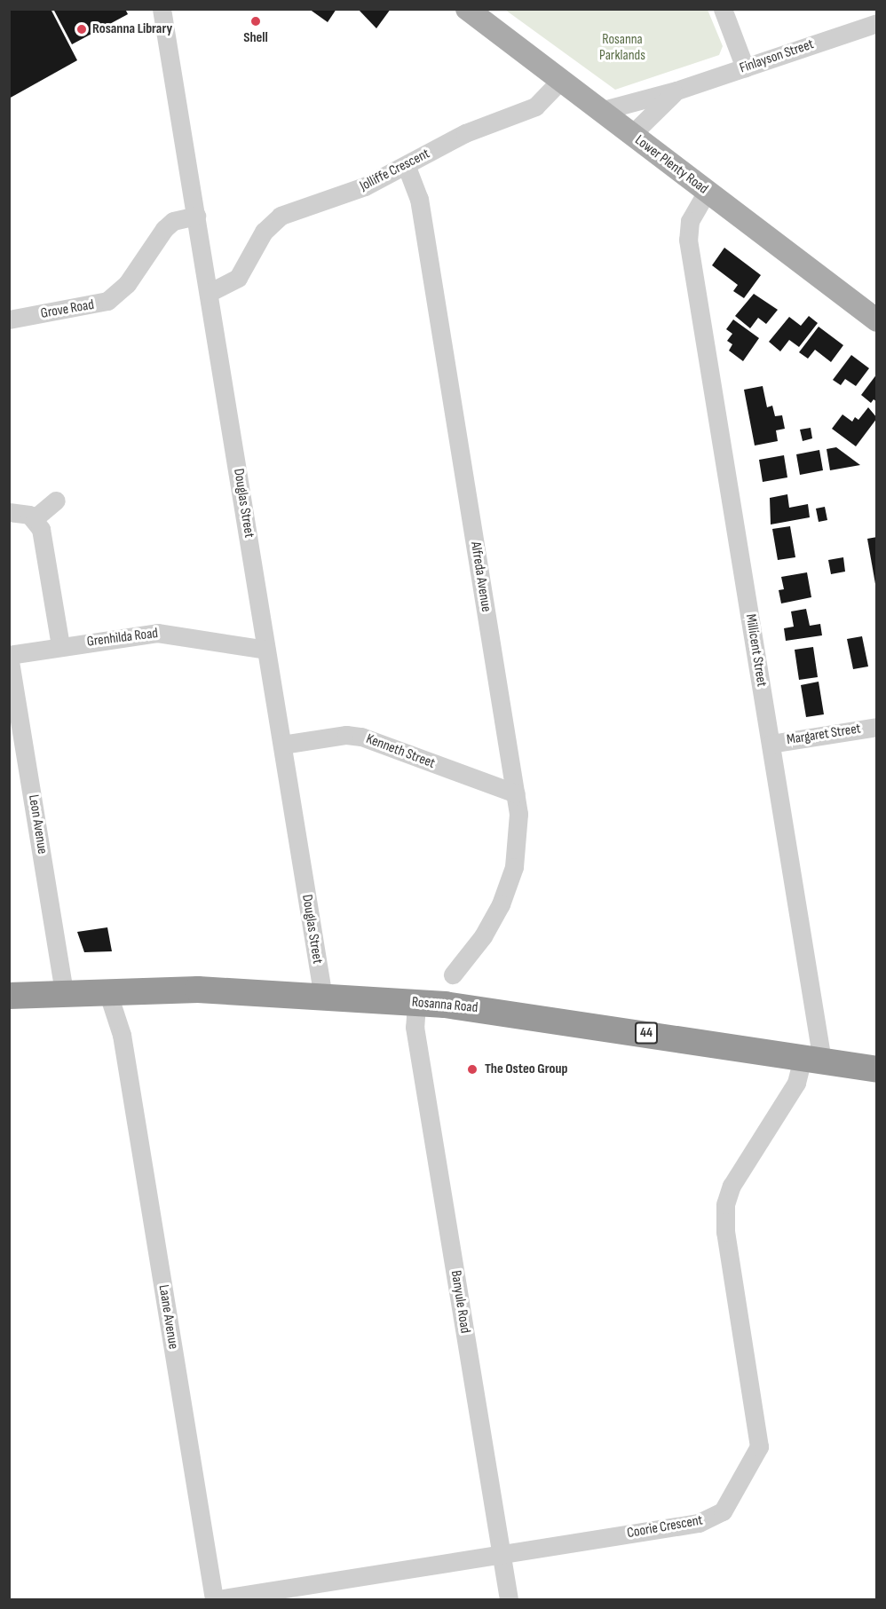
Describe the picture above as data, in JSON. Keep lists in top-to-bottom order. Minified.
{"streets":{"highway":["Rosanna Road","44"],"main road":["Lower Plenty Road"],"street":["Finlayson Street","Jolliffe Crescent","Grove Road","Douglas Street","Alfreda Avenue","Grenhilda Road","Millicent Street","Margaret Street","Kenneth Street","Leon Avenue","Banyule Road","Laane Avenue","Coorie Crescent"]},"crossings":[["Finlayson Street","Lower Plenty Road"],["Lower Plenty Road","Jolliffe Crescent"],["Lower Plenty Road","Millicent Street"],["Jolliffe Crescent","Douglas Street"],["Jolliffe Crescent","Alfreda Avenue"],["Grove Road","Douglas Street"],["Douglas Street","Grenhilda Road"],["Douglas Street","Kenneth Street"],["Douglas Street","Rosanna Road"],["Alfreda Avenue","Kenneth Street"],["Grenhilda Road","Leon Avenue"],["Millicent Street","Margaret Street"],["Millicent Street","Rosanna Road"],["Millicent Street","Coorie Crescent"],["Leon Avenue","Rosanna Road"],["Rosanna Road","Banyule Road"],["Rosanna Road","Laane Avenue"],["Rosanna Road","Coorie Crescent"],["Banyule Road","Coorie Crescent"],["Laane Avenue","Coorie Crescent"]],"parks":["Rosanna Parklands"],"places":["Shell","Rosanna Library","The Osteo Group"]}
